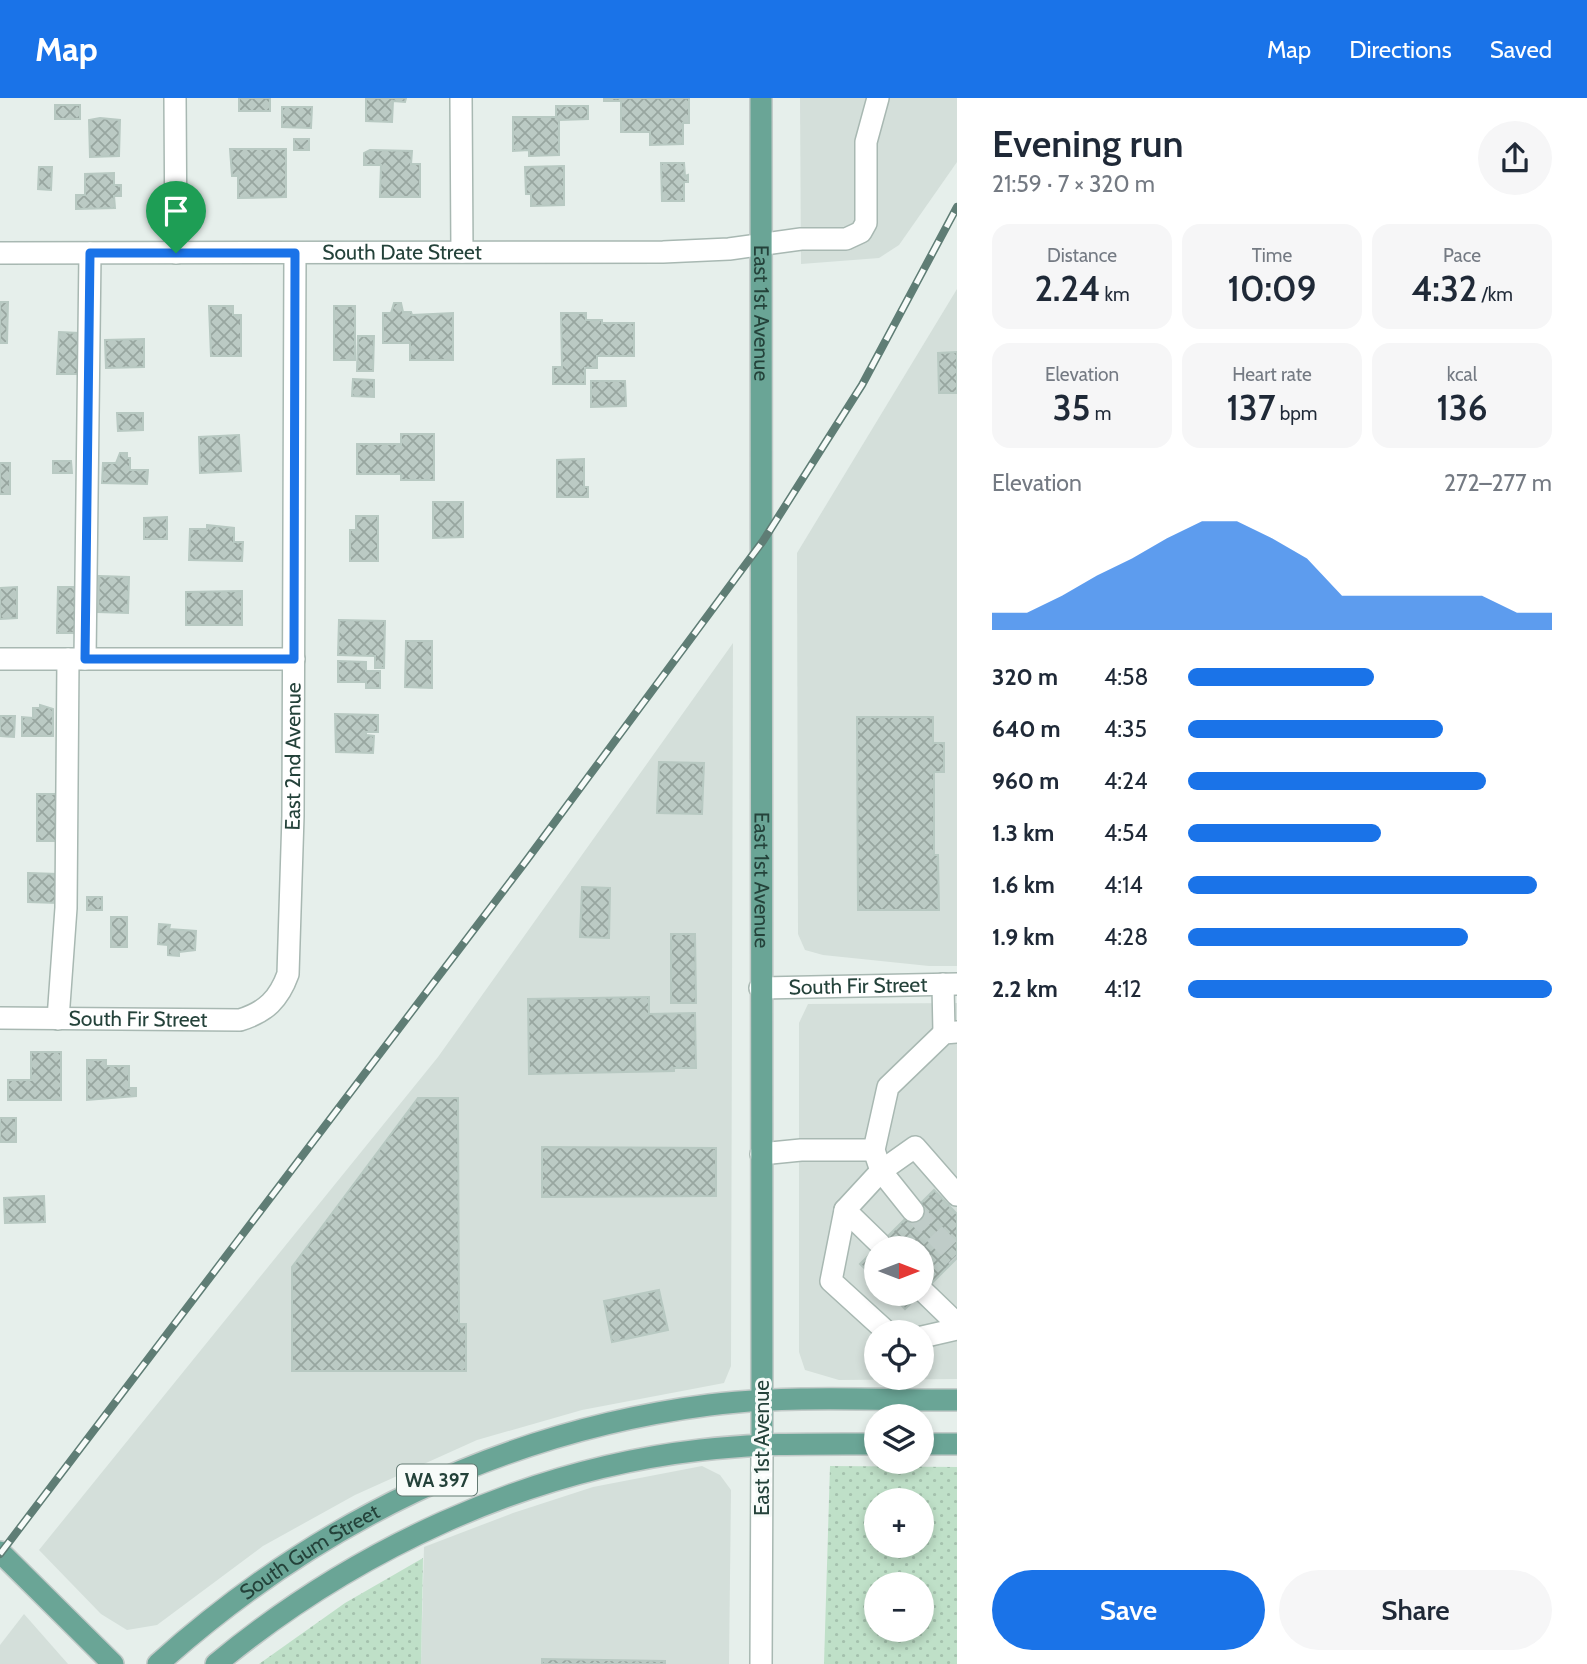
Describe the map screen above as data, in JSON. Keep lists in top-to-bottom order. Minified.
{"streets":{"main road":["East 1st Avenue","WA 397","South Gum Street"],"street":["South Date Street","East 2nd Avenue","South Fir Street"]},"crossings":[["South Date Street","East 1st Avenue"],["South Date Street","East 2nd Avenue"],["East 1st Avenue","South Fir Street"],["East 1st Avenue","WA 397"],["East 1st Avenue","South Gum Street"],["East 2nd Avenue","South Fir Street"],["WA 397","South Gum Street"]],"north":"right","page":{"header":"Map","nav":["Map","Directions","Saved"],"heading":["Evening run","21:59 · 7 × 320 m"],"stats":[["Distance","2.24 km"],["Time","10:09"],["Pace","4:32 /km"],["Elevation","35 m"],["Heart rate","137 bpm"],["kcal","136"]],"chart":["Elevation","272–277 m"],"list":[{"name":"320 m","note":"4:58"},{"name":"640 m","note":"4:35"},{"name":"960 m","note":"4:24"},{"name":"1.3 km","note":"4:54"},{"name":"1.6 km","note":"4:14"},{"name":"1.9 km","note":"4:28"},{"name":"2.2 km","note":"4:12"}],"map_buttons":["+","−"],"buttons":["Save","Share"]}}
